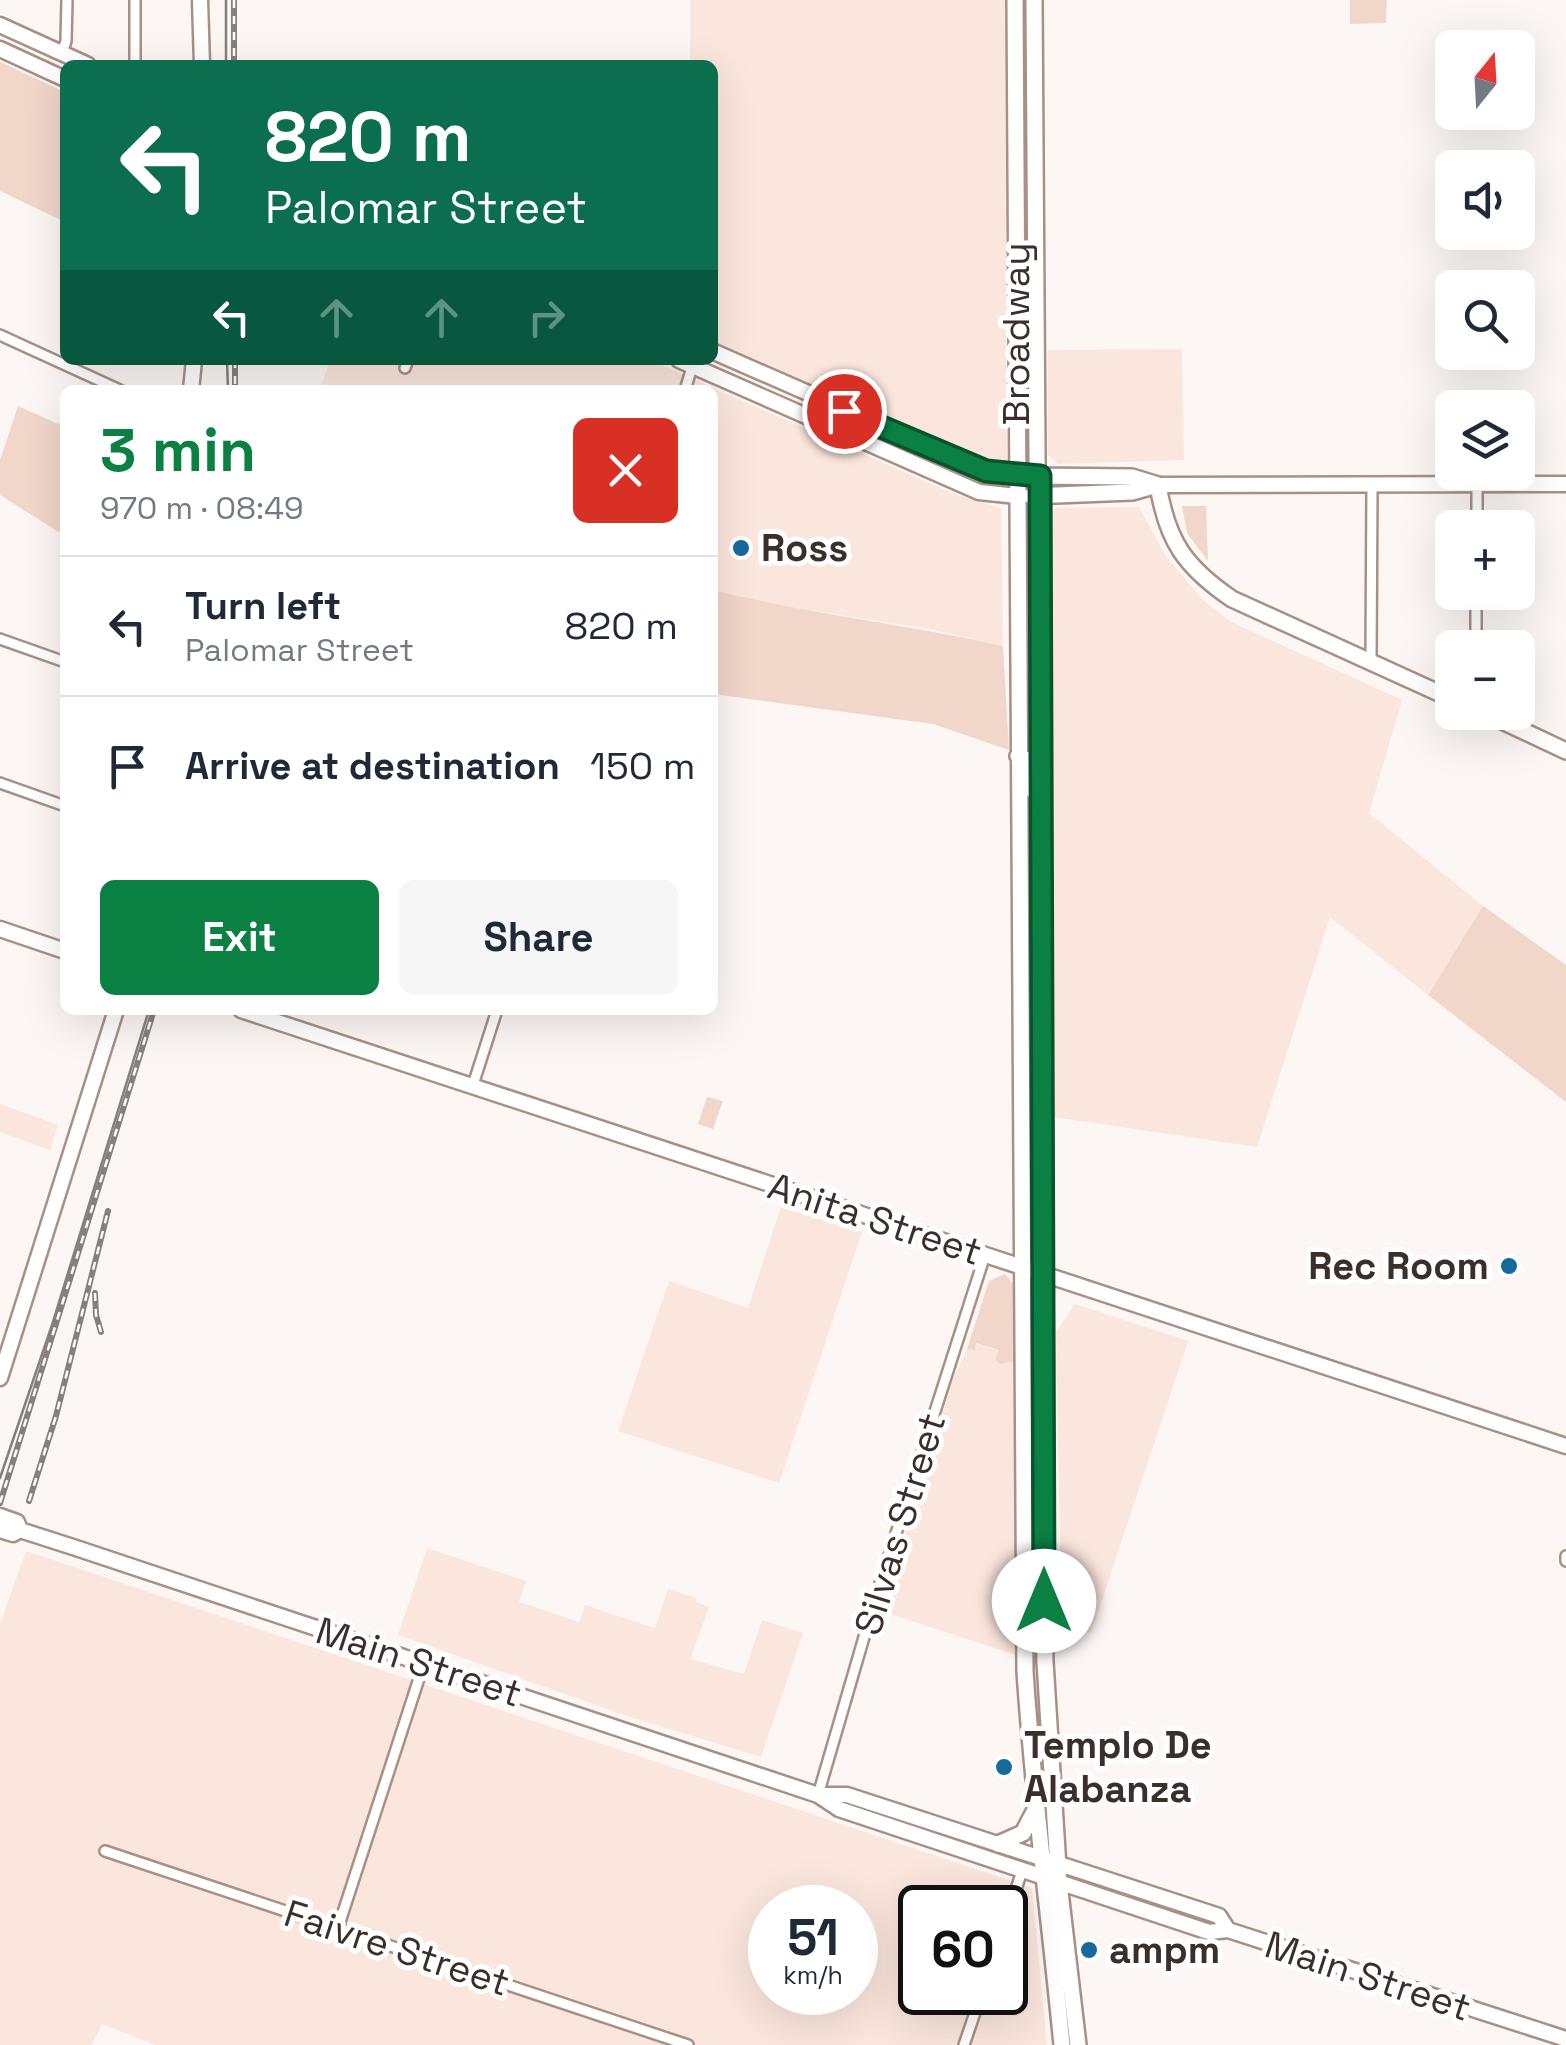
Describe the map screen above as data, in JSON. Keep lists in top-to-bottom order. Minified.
{"streets":{"main road":["Broadway","Anita Street","Main Street"],"street":["Silvas Street","Faivre Street"]},"crossings":[["Broadway","Anita Street"],["Broadway","Main Street"],["Anita Street","Silvas Street"],["Silvas Street","Main Street"]],"places":["Ross","Rec Room","Templo De Alabanza","ampm"],"north":"top","page":{"map_buttons":["+","−"],"turn":["820 m","Palomar Street"],"heading":["3 min","970 m · 08:49"],"list":[{"name":"Turn left","note":"Palomar Street","value":"820 m"},{"name":"Arrive at destination","value":"150 m"}],"buttons":["Exit","Share"],"speed":"51 km/h","limit":"60"}}
